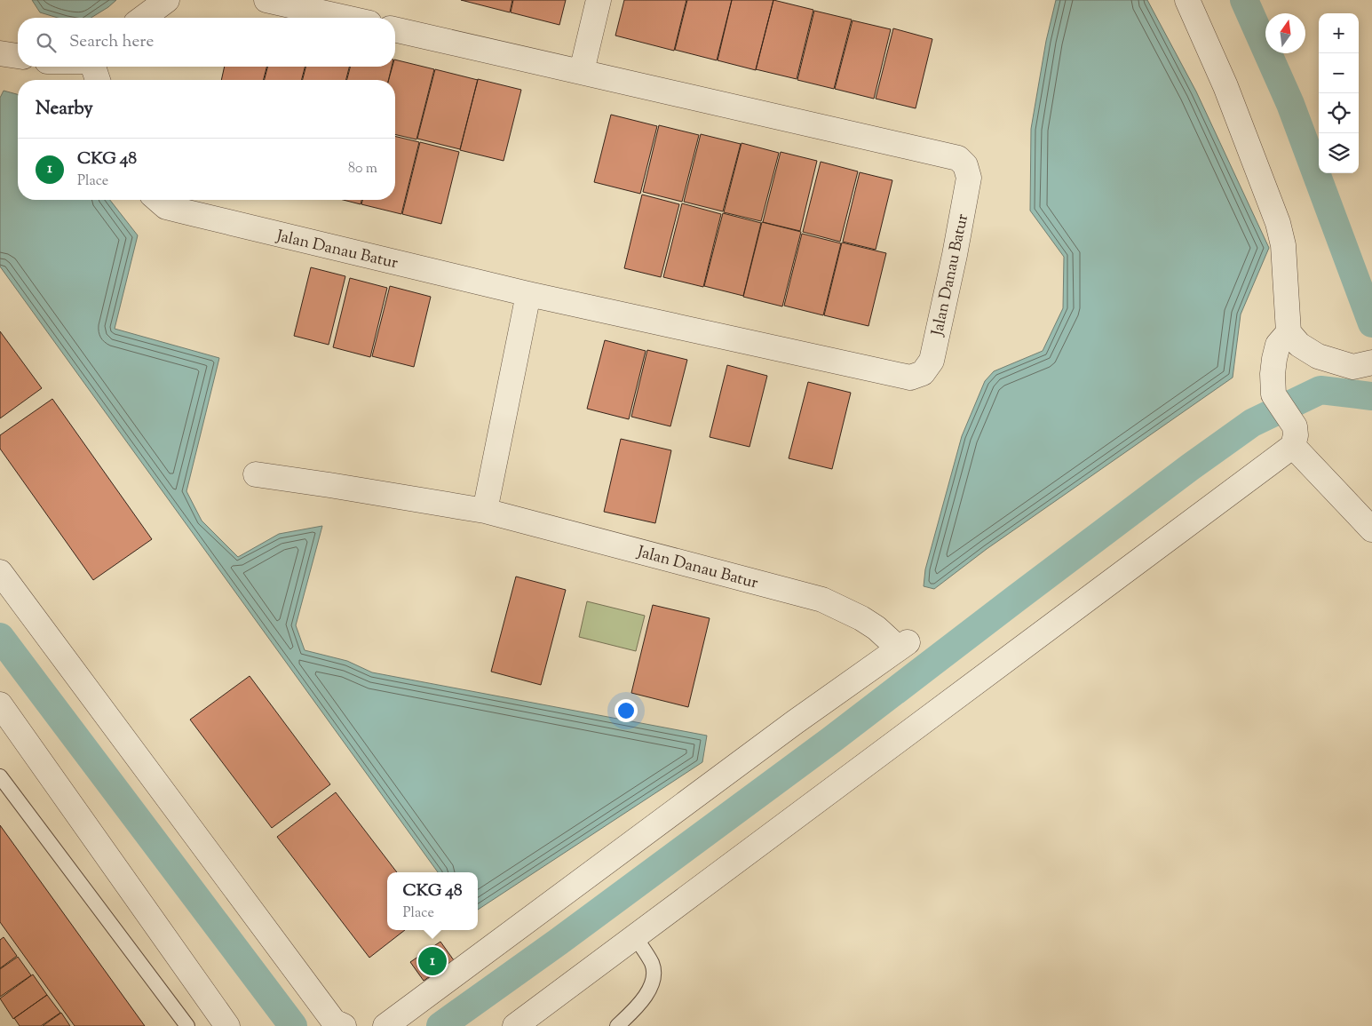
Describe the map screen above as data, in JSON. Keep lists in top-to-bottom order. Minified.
{"streets":{"street":["Jalan Danau Batur"]},"north":"top","page":{"map_buttons":["+","−"],"search":"Search here","heading":"Nearby","list":[{"mark":"1","name":"CKG 48","note":"Place","value":"80 m"}],"popup":["CKG 48","Place"],"pins":"1"}}
